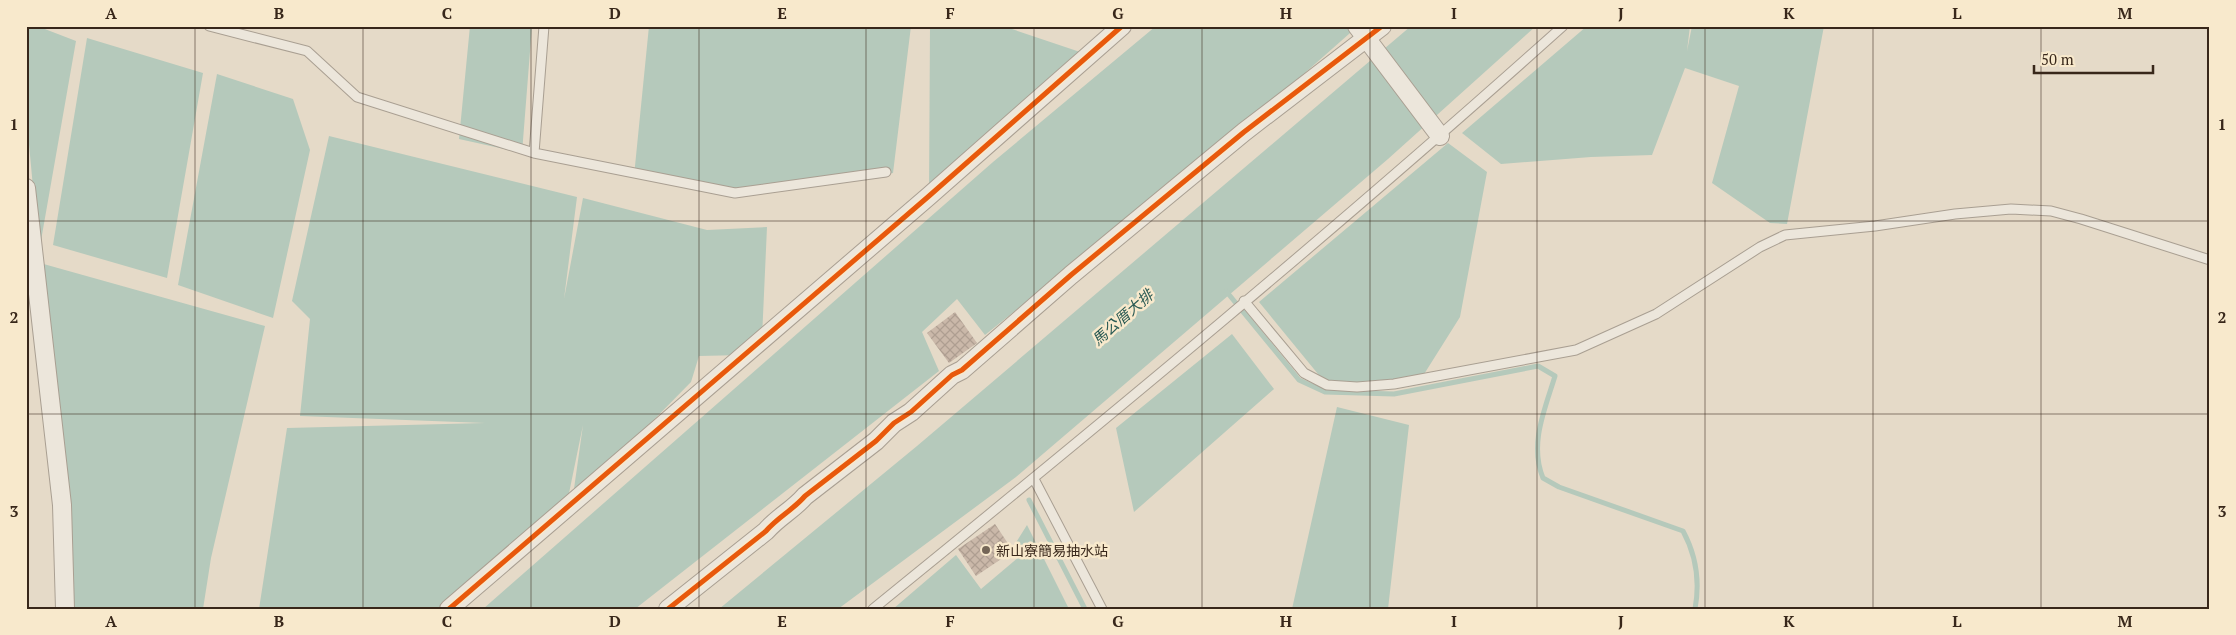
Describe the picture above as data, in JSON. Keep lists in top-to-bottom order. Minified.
{"water":["馬公厝大排"],"places":["新山寮簡易抽水站"],"scale_bar":"50 m","grid":{"columns":["A","B","C","D","E","F","G","H","I","J","K","L","M"],"rows":["1","2","3"]}}
